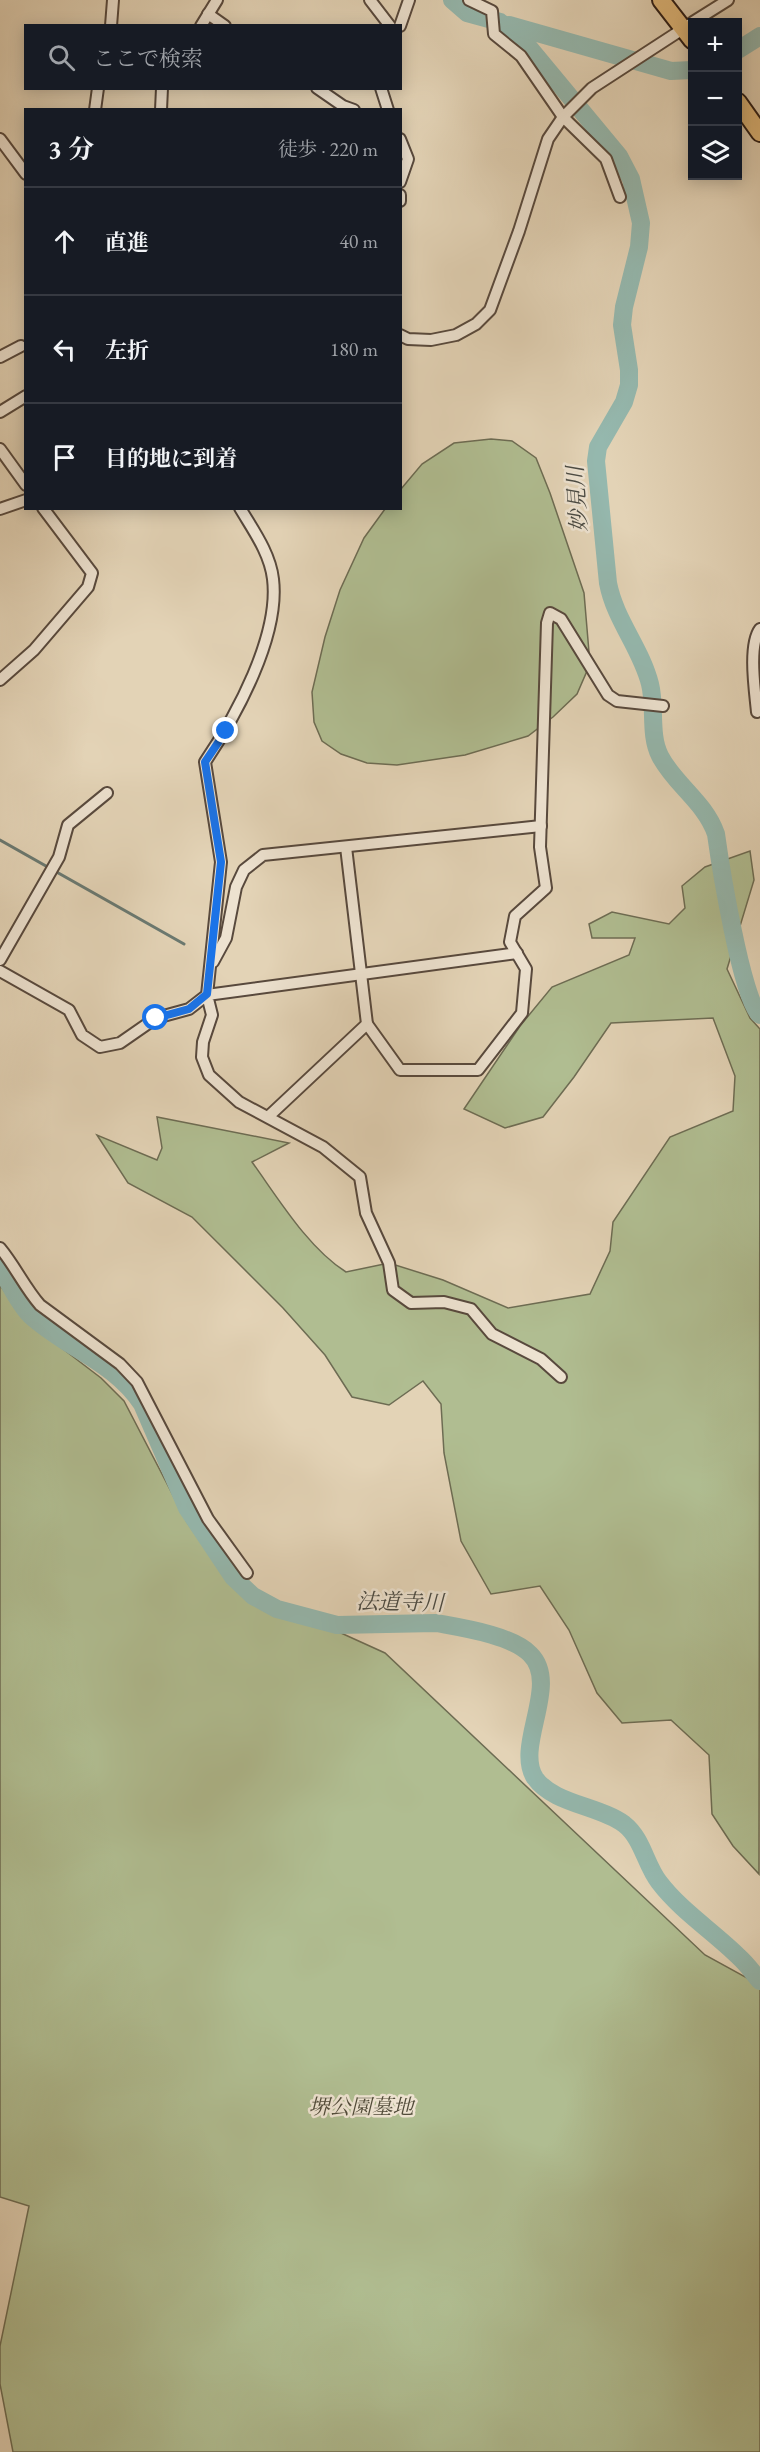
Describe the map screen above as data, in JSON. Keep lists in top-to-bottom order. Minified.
{"water":["妙見川","法道寺川"],"parks":["堺公園墓地"],"page":{"map_buttons":["+","−"],"search":"ここで検索","heading":["3 分","徒歩 · 220 m"],"list":[["直進","40 m"],["左折","180 m"],"目的地に到着"]}}
